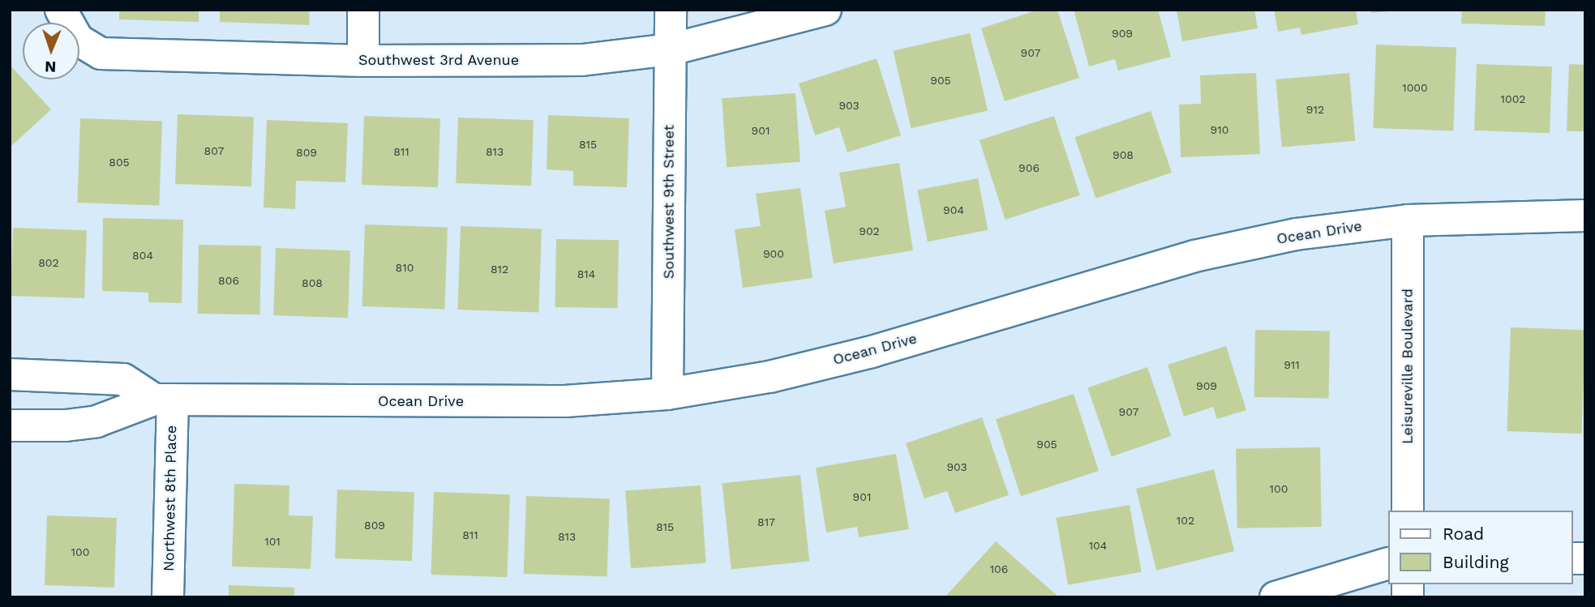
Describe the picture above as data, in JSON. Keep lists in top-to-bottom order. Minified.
{"streets":{"street":["Southwest 3rd Avenue","Southwest 9th Street","Ocean Drive","Leisureville Boulevard","Northwest 8th Place"]},"crossings":[["Southwest 3rd Avenue","Southwest 9th Street"],["Southwest 9th Street","Ocean Drive"],["Ocean Drive","Leisureville Boulevard"],["Ocean Drive","Northwest 8th Place"]],"house_numbers":["909","907","905","1000","1002","903","912","910","901","815","807","811","813","809","908","805","906","904","902","900","804","802","810","812","814","806","808","911","909","907","905","903","100","901","102","817","809","815","811","813","101","104","100","106"],"legend":["Road","Building"],"north":"bottom"}
